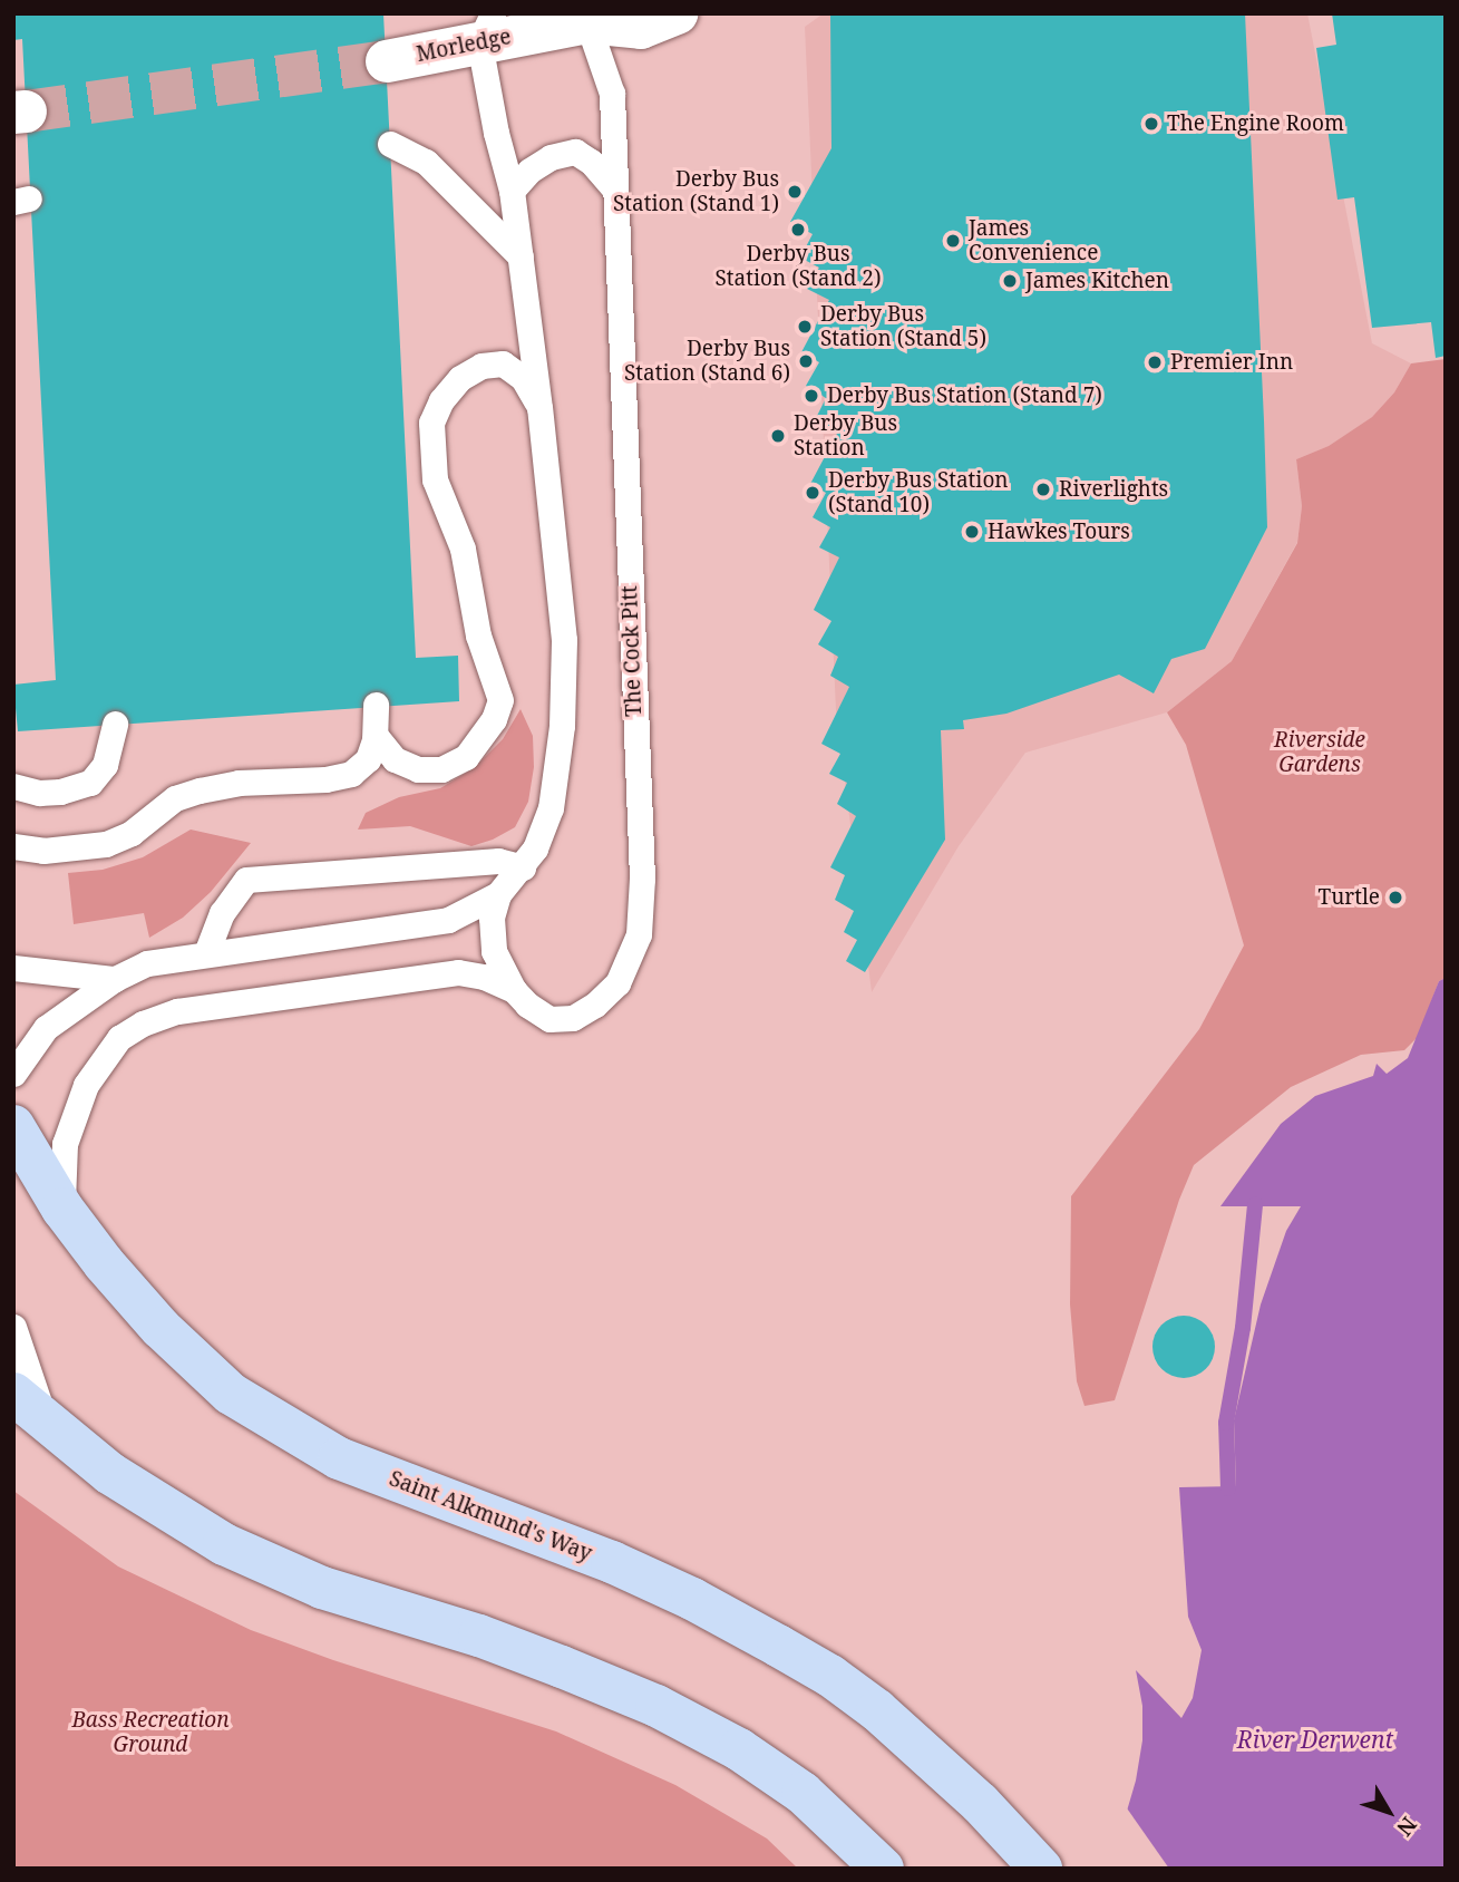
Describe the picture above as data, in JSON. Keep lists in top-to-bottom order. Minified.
{"streets":{"main road":["Saint Alkmund's Way"],"street":["Morledge"],"lane":["The Cock Pitt"]},"crossings":[["Morledge","The Cock Pitt"],["The Cock Pitt","Saint Alkmund's Way"]],"water":["River Derwent"],"parks":["Riverside Gardens","Bass Recreation Ground"],"places":["The Engine Room","Derby Bus Station (Stand 1)","Derby Bus Station (Stand 2)","James Convenience","James Kitchen","Derby Bus Station (Stand 5)","Derby Bus Station (Stand 6)","Premier Inn","Derby Bus Station (Stand 7)","Derby Bus Station","Riverlights","Derby Bus Station (Stand 10)","Hawkes Tours","Turtle"],"north":"bottom right"}
